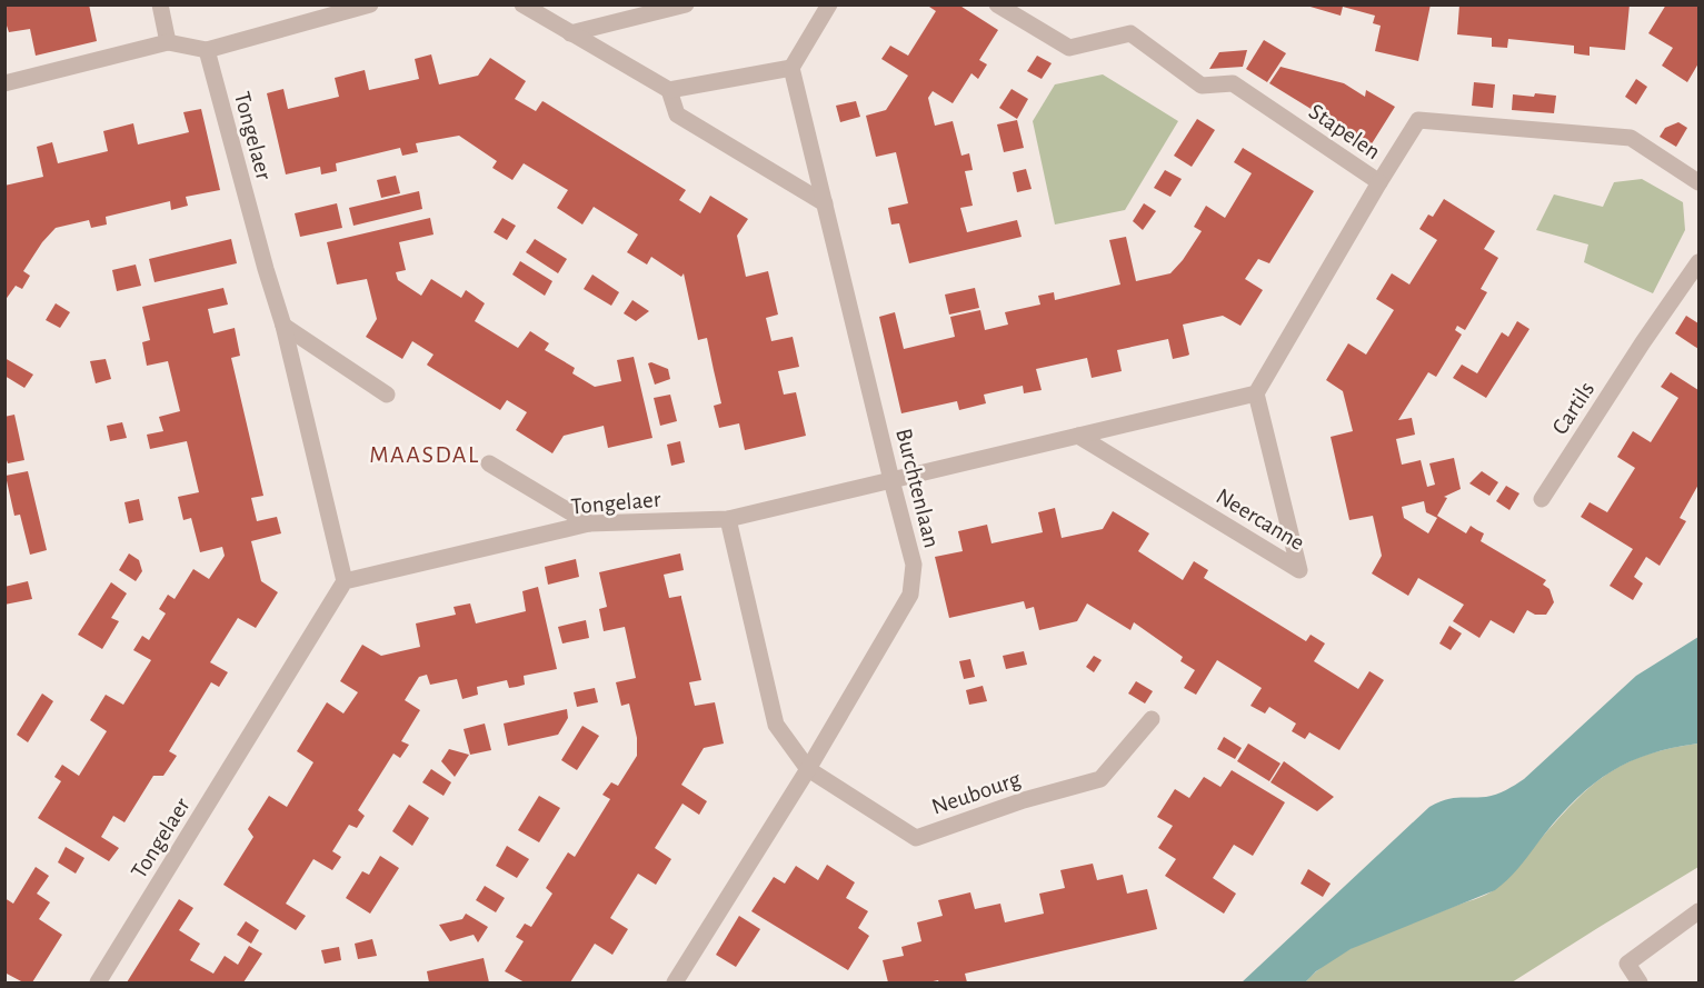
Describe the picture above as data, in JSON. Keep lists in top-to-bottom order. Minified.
{"streets":{"street":["Stapelen","Tongelaer","Cartils","Burchtenlaan","Neercanne","Neubourg"]},"crossings":[["Tongelaer","Burchtenlaan"],["Burchtenlaan","Neubourg"]],"districts":["MAASDAL"]}
